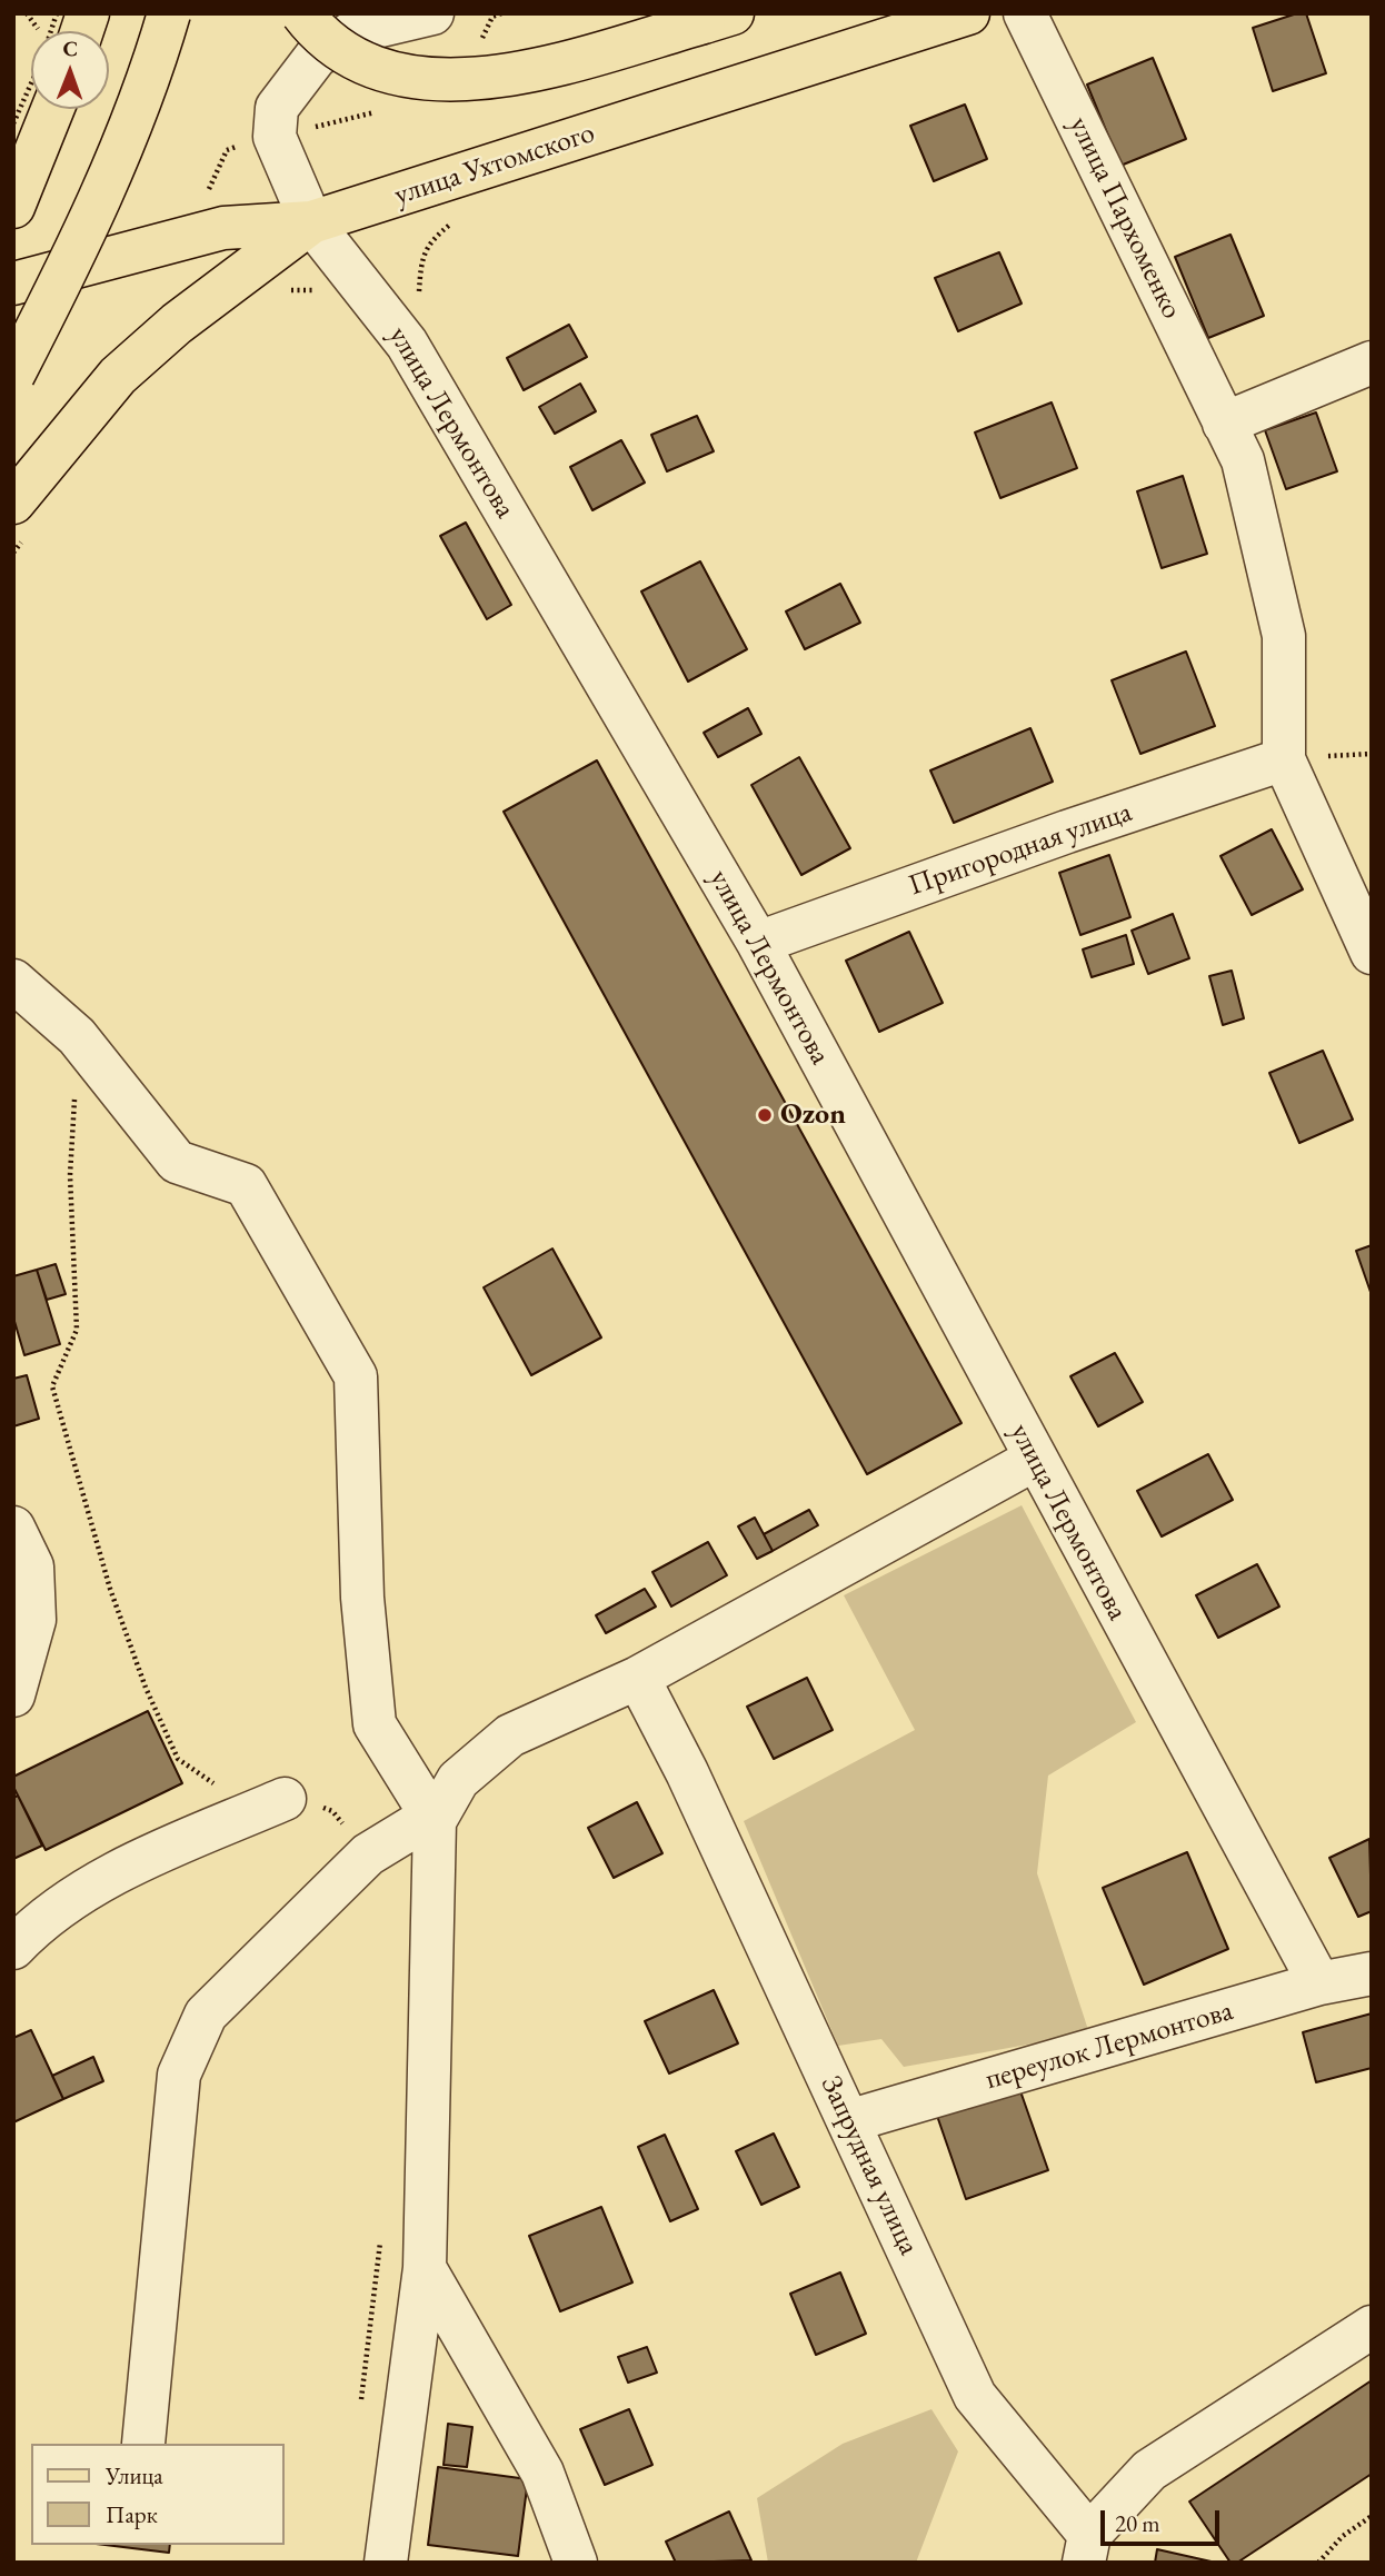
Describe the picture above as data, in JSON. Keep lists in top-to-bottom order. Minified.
{"streets":{"main road":["улица Ухтомского"],"street":["улица Пархоменко","улица Лермонтова","Пригородная улица","переулок Лермонтова","Запрудная улица"]},"crossings":[["улица Ухтомского","улица Лермонтова"],["улица Пархоменко","Пригородная улица"],["улица Лермонтова","Пригородная улица"],["улица Лермонтова","переулок Лермонтова"],["переулок Лермонтова","Запрудная улица"]],"places":["Ozon"],"legend":["Улица","Парк"],"scale_bar":"20 m","north":"top"}
